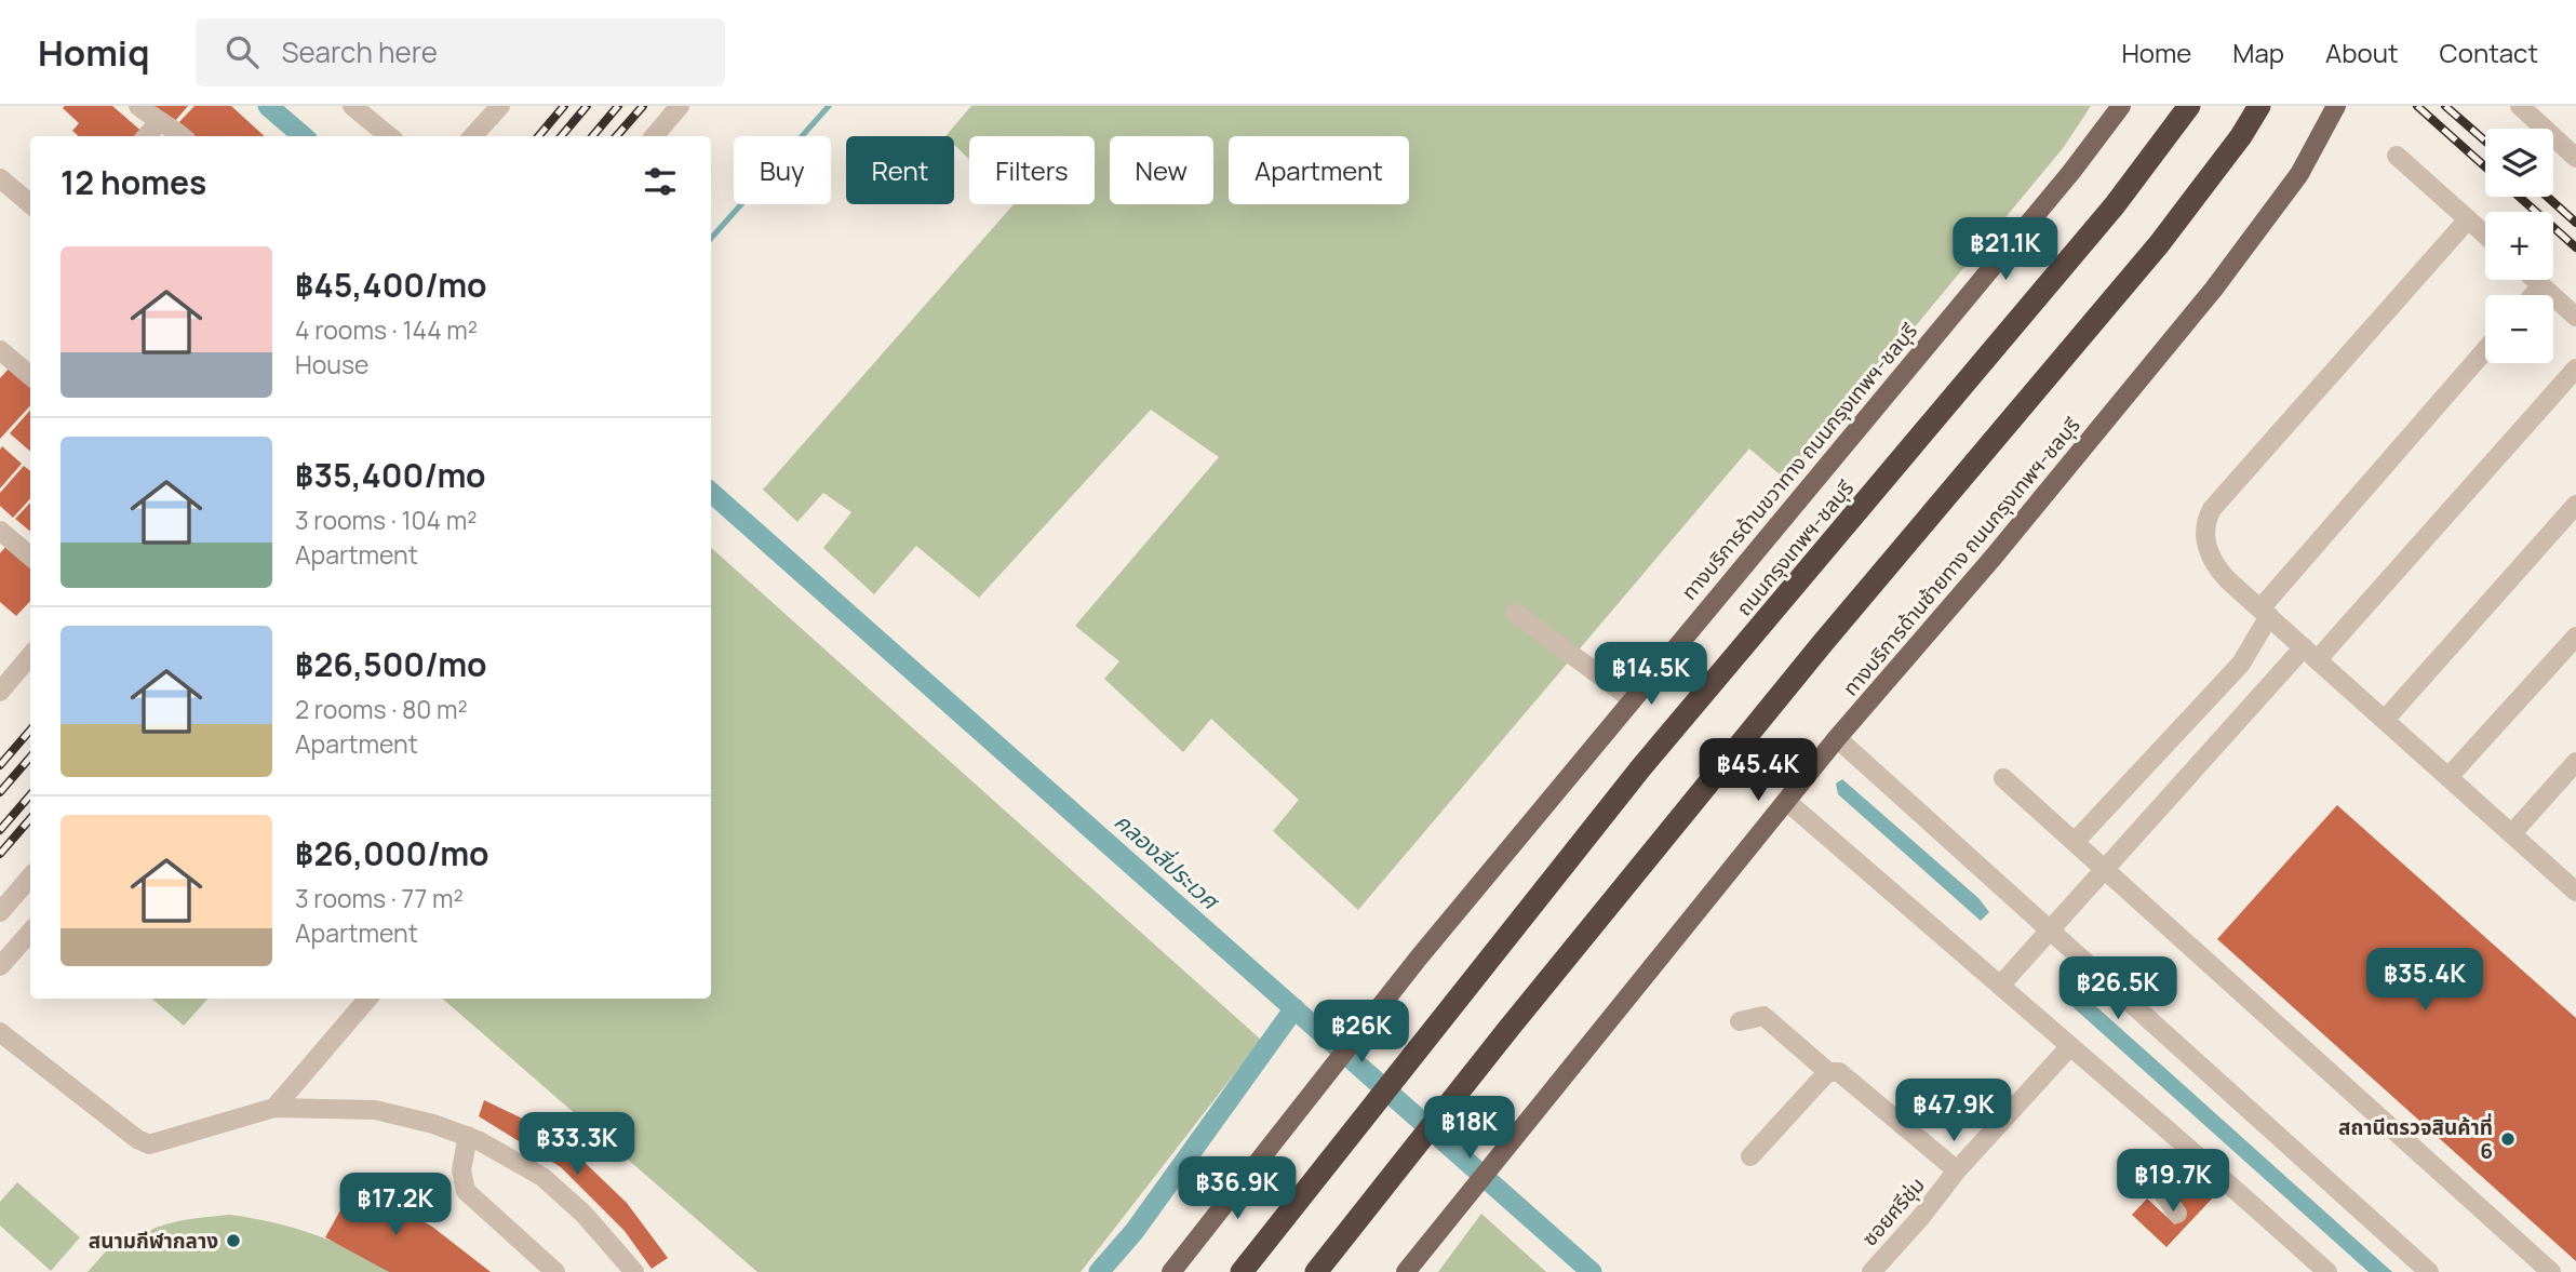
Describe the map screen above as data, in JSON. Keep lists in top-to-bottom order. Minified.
{"streets":{"highway":["ถนนกรุงเทพฯ-ชลบุรี"],"main road":["ทางบริการด้านขวาทาง ถนนกรุงเทพฯ-ชลบุรี","ทางบริการด้านซ้ายทาง ถนนกรุงเทพฯ-ชลบุรี"],"street":["ซอยศรีชุ่ม"]},"water":["คลองสี่ประเวศ"],"places":["สถานีตรวจสินค้าที่ 6","สนามกีฬากลาง"],"page":{"header":"Homiq","search":"Search here","nav":["Home","Map","About","Contact"],"map_buttons":["+","−"],"chip":["Buy","Rent","Filters","New","Apartment"],"heading":"12 homes","price":["฿21.1K","฿14.5K","฿45.4K","฿35.4K","฿26.5K","฿26K","฿47.9K","฿18K","฿33.3K","฿19.7K","฿36.9K","฿17.2K"],"list":[{"name":"฿45,400/mo","note":"4 rooms · 144 m² · House"},{"name":"฿35,400/mo","note":"3 rooms · 104 m² · Apartment"},{"name":"฿26,500/mo","note":"2 rooms · 80 m² · Apartment"},{"name":"฿26,000/mo","note":"3 rooms · 77 m² · Apartment"}]}}
